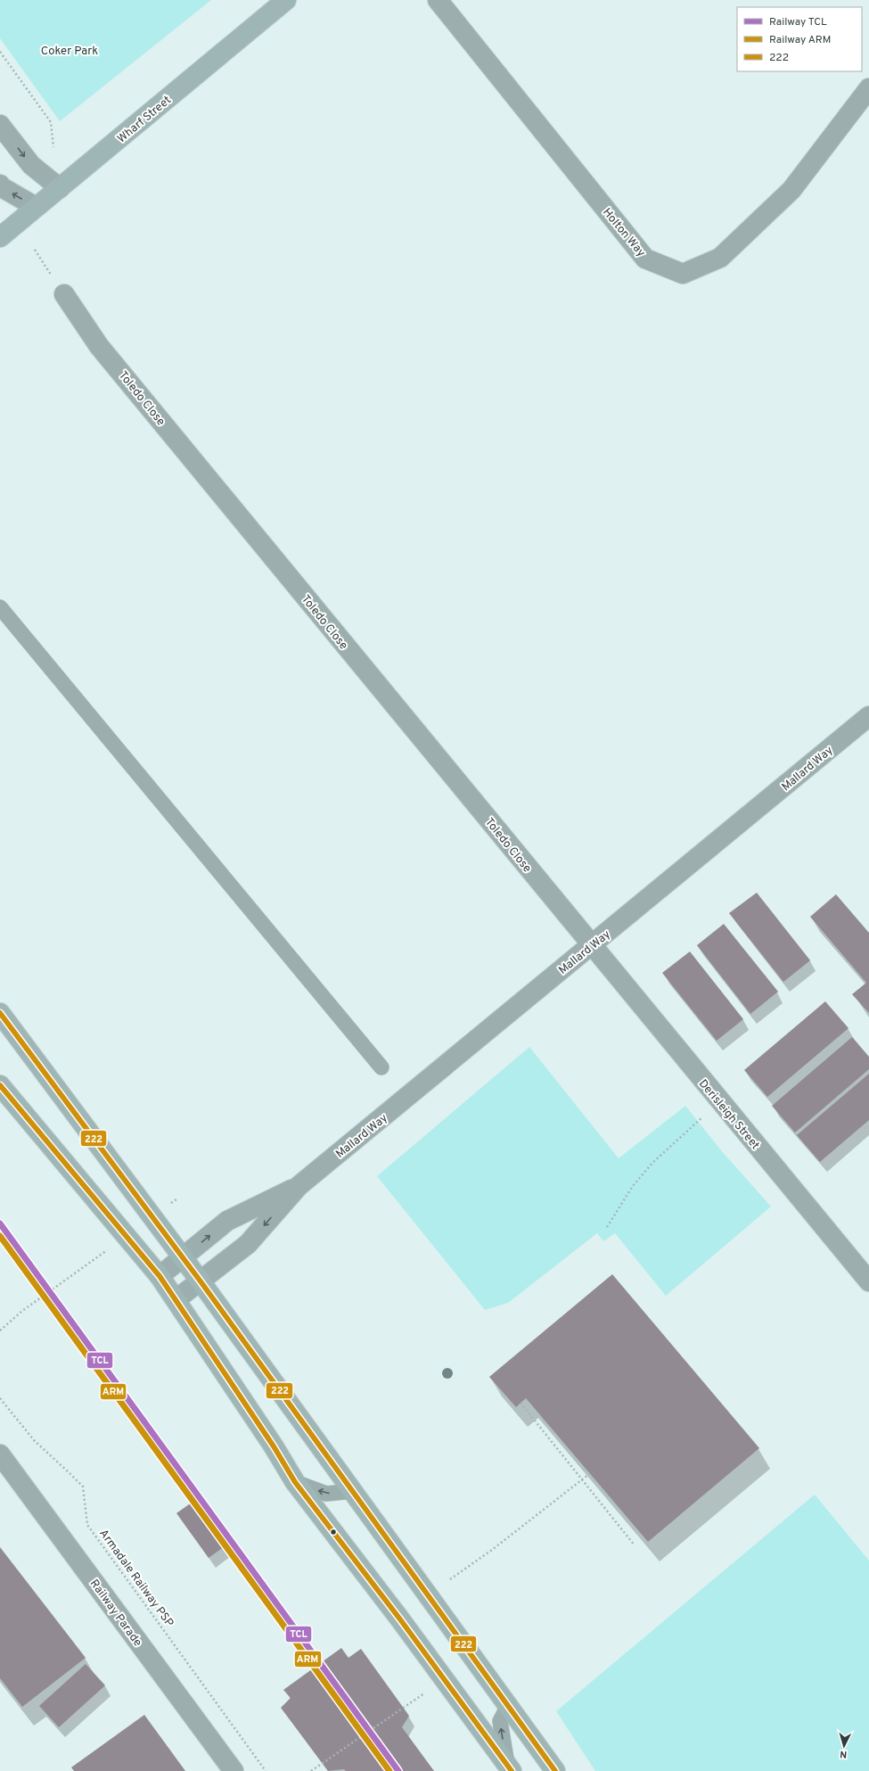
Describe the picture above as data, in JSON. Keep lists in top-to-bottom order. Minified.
{"streets":{"main road":["Wharf Street"],"street":["Holton Way","Toledo Close","Mallard Way","Derisleigh Street","Railway Parade"],"path":["Armadale Railway PSP"]},"crossings":[["Toledo Close","Mallard Way"],["Toledo Close","Derisleigh Street"],["Mallard Way","Derisleigh Street"]],"parks":["Coker Park"],"lines":["transit line 222","rail line TCL","rail line ARM"],"legend":["Railway TCL","Railway ARM","222"],"north":"bottom"}
